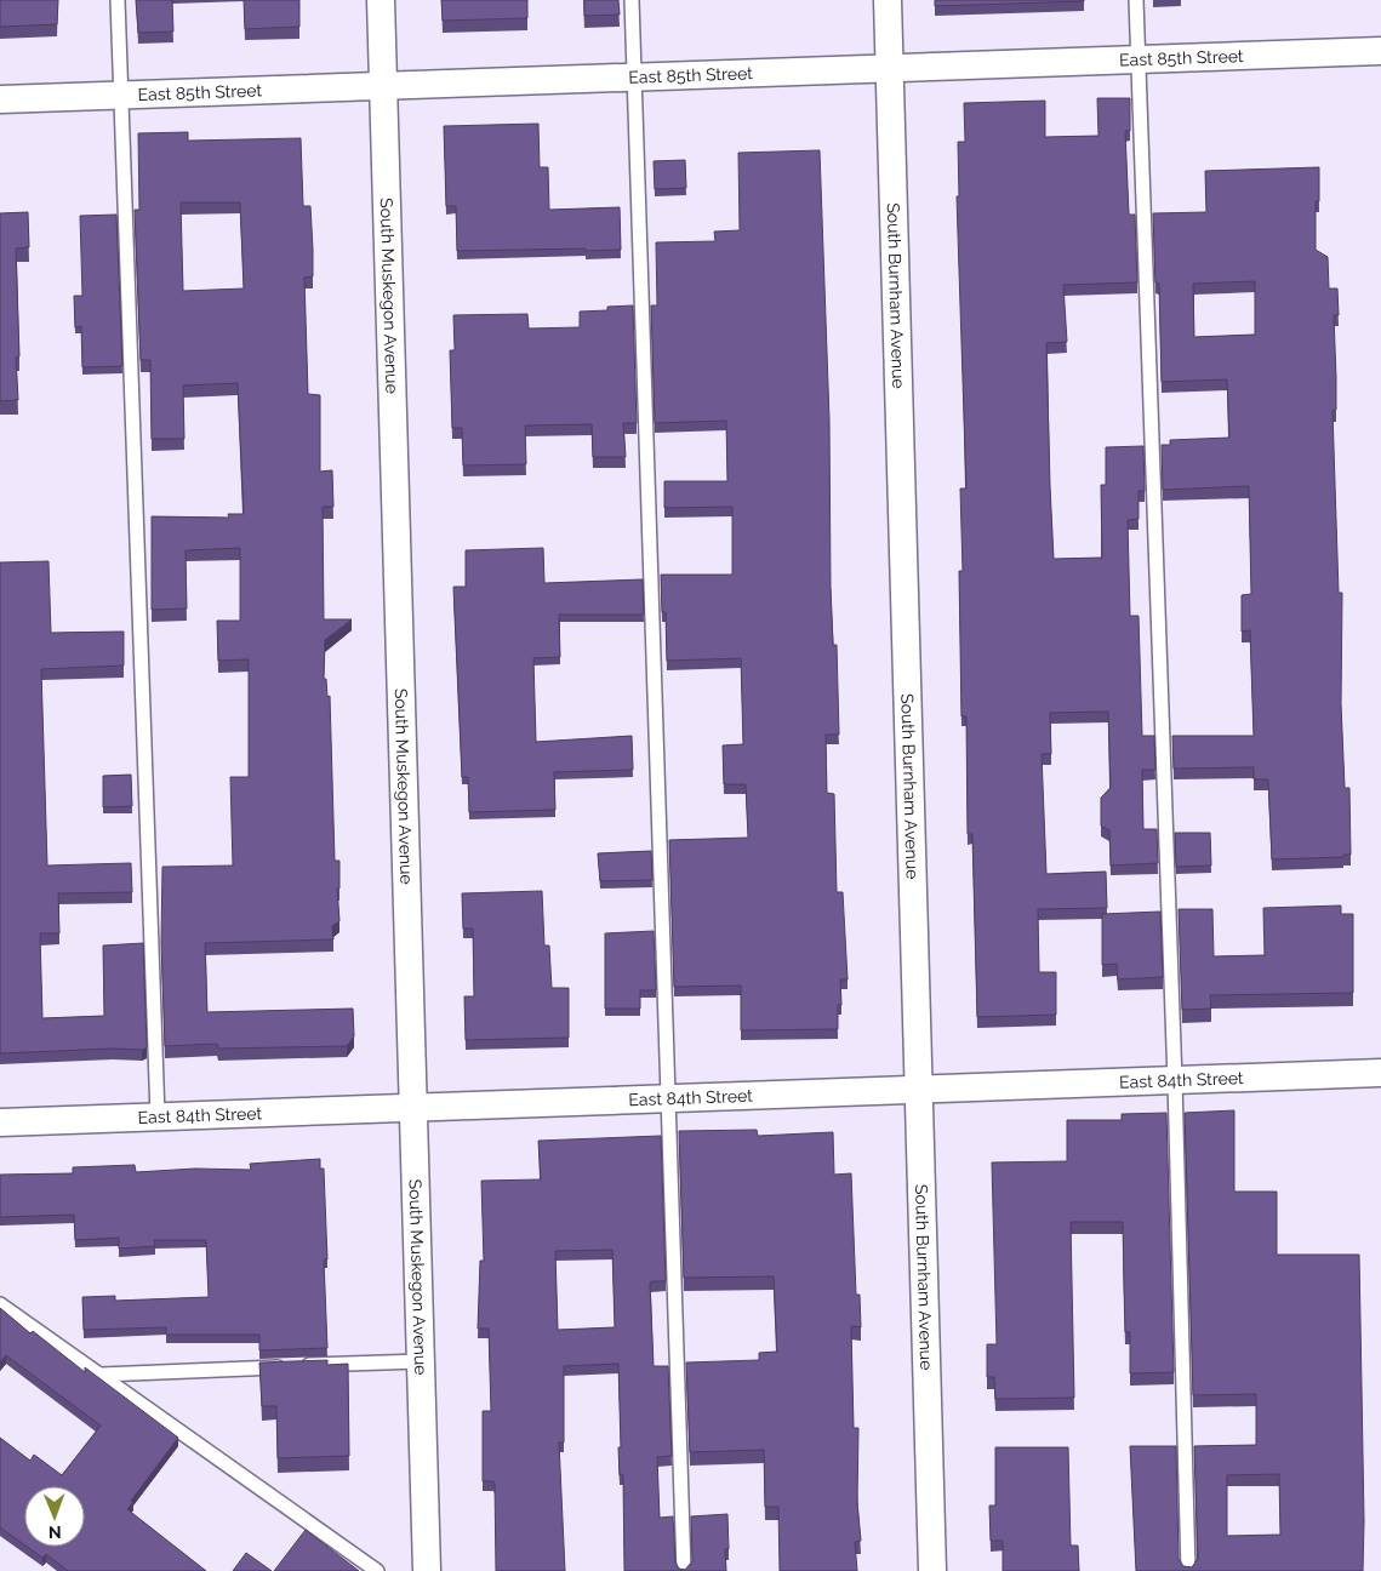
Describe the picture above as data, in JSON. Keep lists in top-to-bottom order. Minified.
{"streets":{"street":["East 85th Street","South Muskegon Avenue","South Burnham Avenue","East 84th Street"]},"crossings":[["East 85th Street","South Muskegon Avenue"],["East 85th Street","South Burnham Avenue"],["South Muskegon Avenue","East 84th Street"],["South Burnham Avenue","East 84th Street"]],"north":"bottom"}
